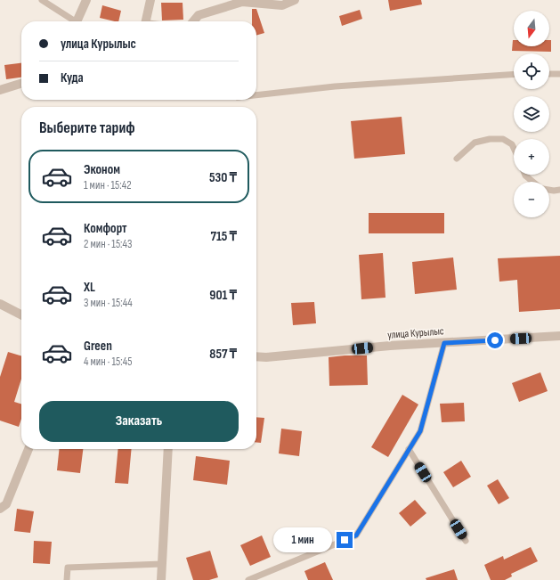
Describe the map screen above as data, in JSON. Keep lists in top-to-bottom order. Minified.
{"streets":{"street":["улица Курылыс"]},"north":"bottom","page":{"map_buttons":["+","−"],"banner":["улица Курылыс","Куда"],"heading":"Выберите тариф","list":[{"name":"Эконом","note":"1 мин · 15:42","value":"530 ₸"},{"name":"Комфорт","note":"2 мин · 15:43","value":"715 ₸"},{"name":"XL","note":"3 мин · 15:44","value":"901 ₸"},{"name":"Green","note":"4 мин · 15:45","value":"857 ₸"}],"buttons":"Заказать","bubble":"1 мин"}}
